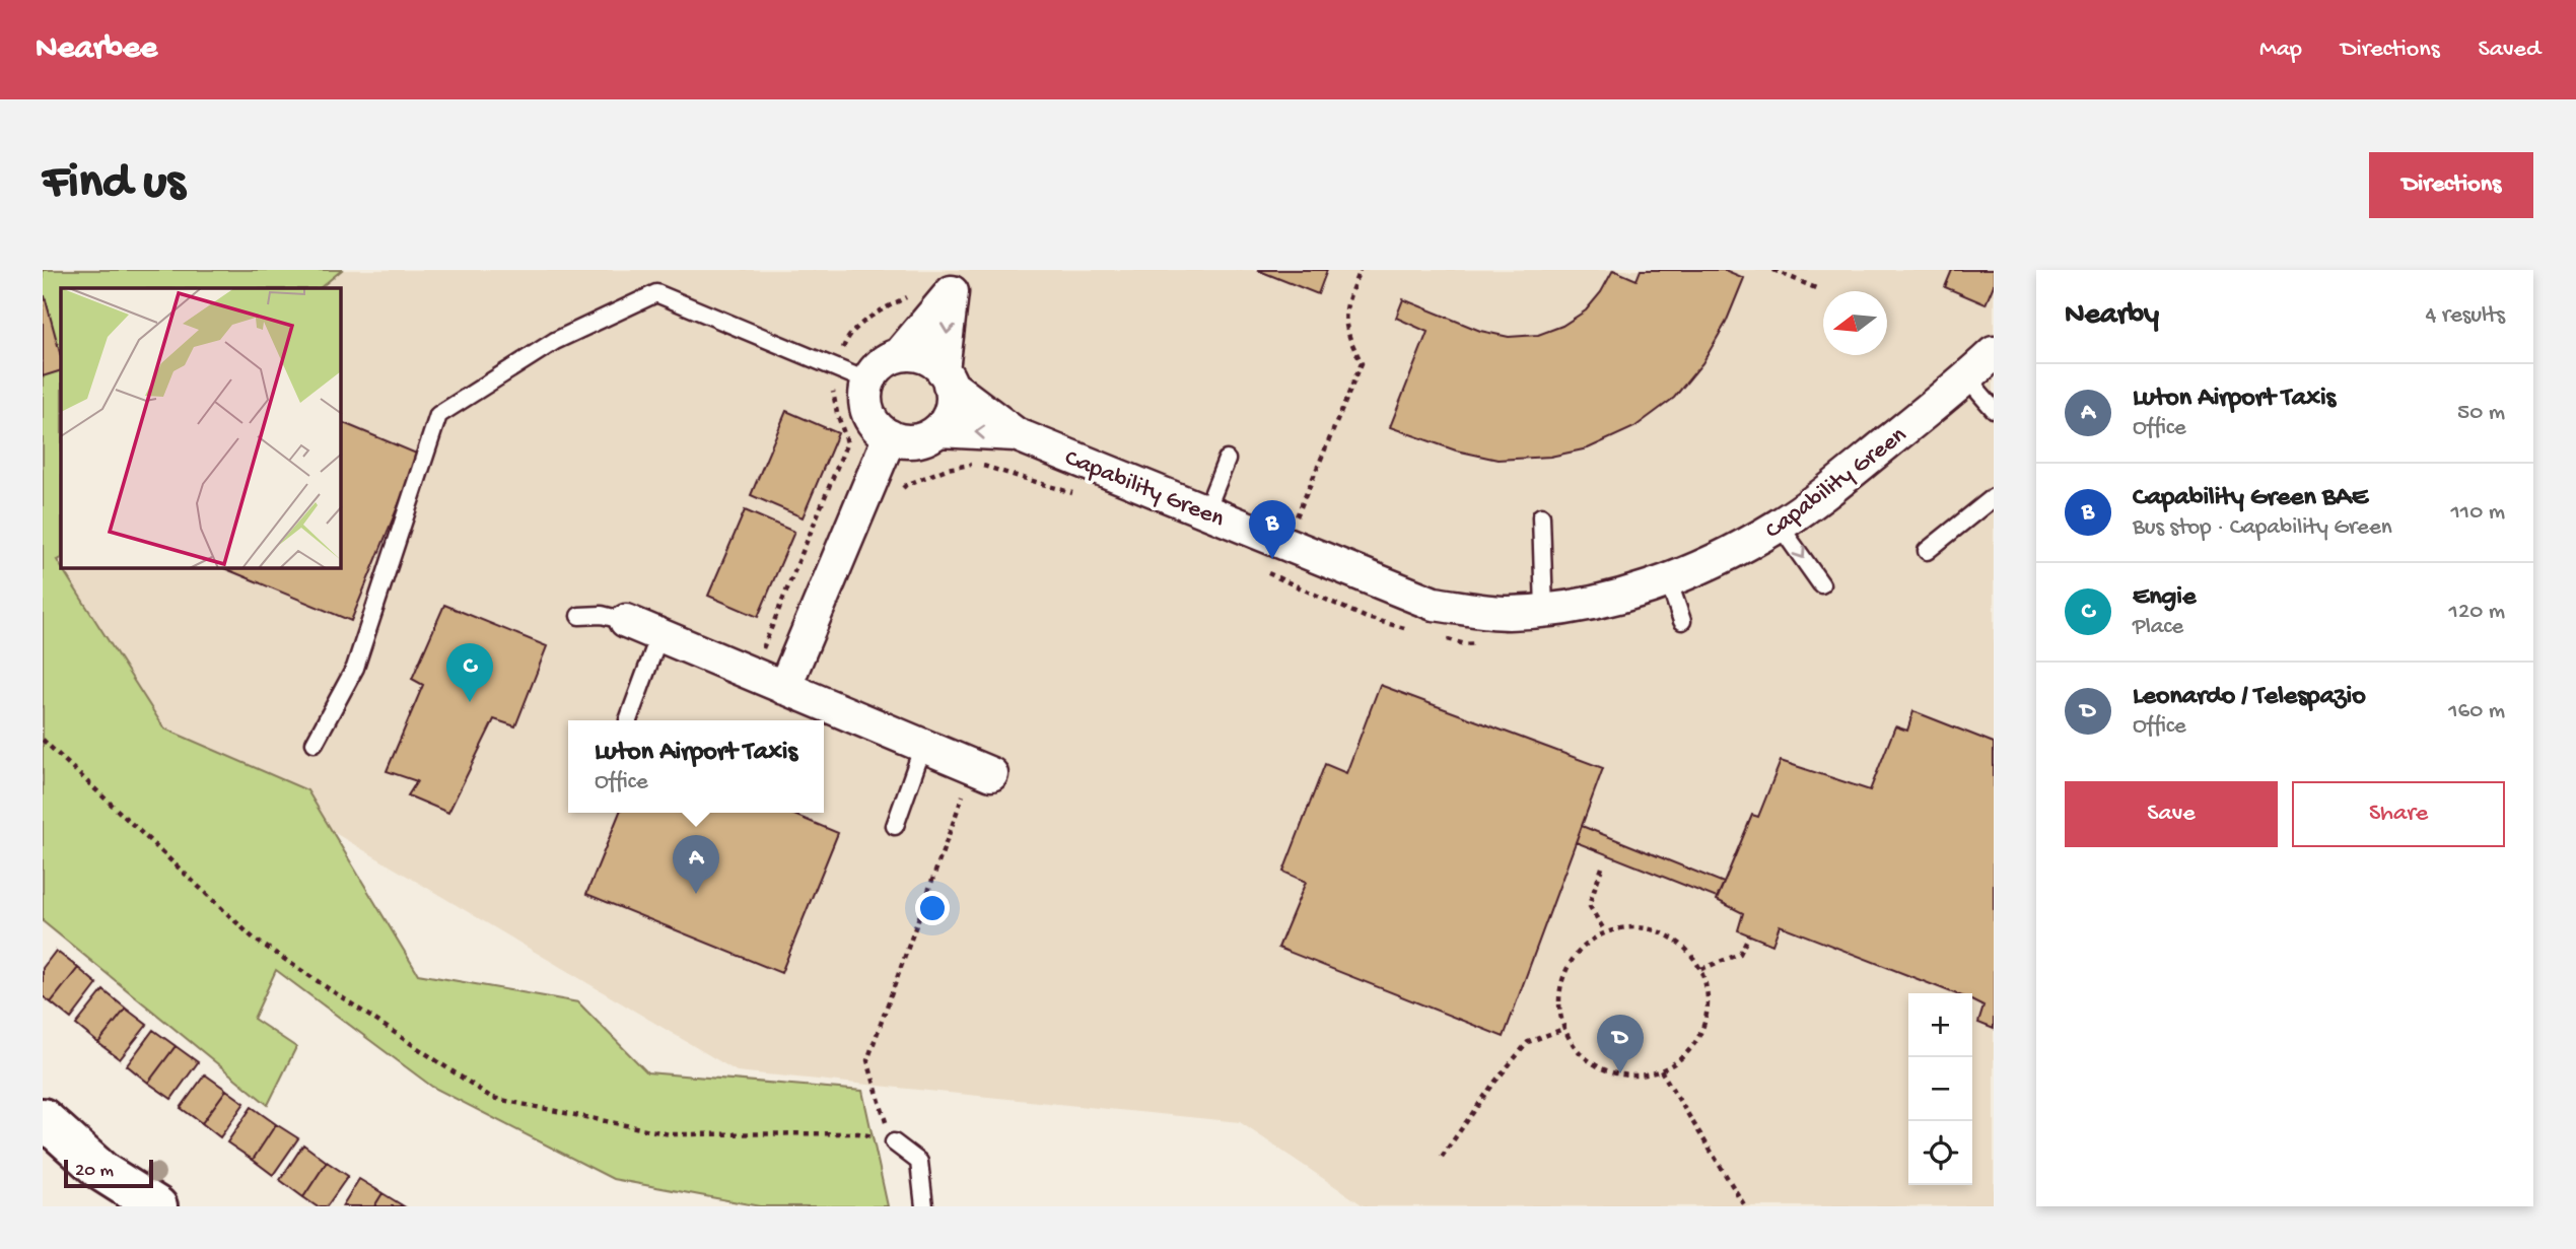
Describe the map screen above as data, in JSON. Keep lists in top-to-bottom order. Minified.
{"streets":{"street":["Capability Green"]},"scale_bar":"20 m","north":"left","page":{"header":"Nearbee","nav":["Map","Directions","Saved"],"buttons":["Directions",["Save","Share"]],"title":"Find us","heading":["Nearby","4 results"],"list":[{"mark":"A","name":"Luton Airport Taxis","note":"Office","value":"50 m"},{"mark":"B","name":"Capability Green BAE","note":"Bus stop · Capability Green","value":"110 m"},{"mark":"C","name":"Engie","note":"Place","value":"120 m"},{"mark":"D","name":"Leonardo / Telespazio","note":"Office","value":"160 m"}],"pins":["B","C","A","D"],"popup":["Luton Airport Taxis","Office"],"map_buttons":["+","−"],"scale":"20 m"}}
